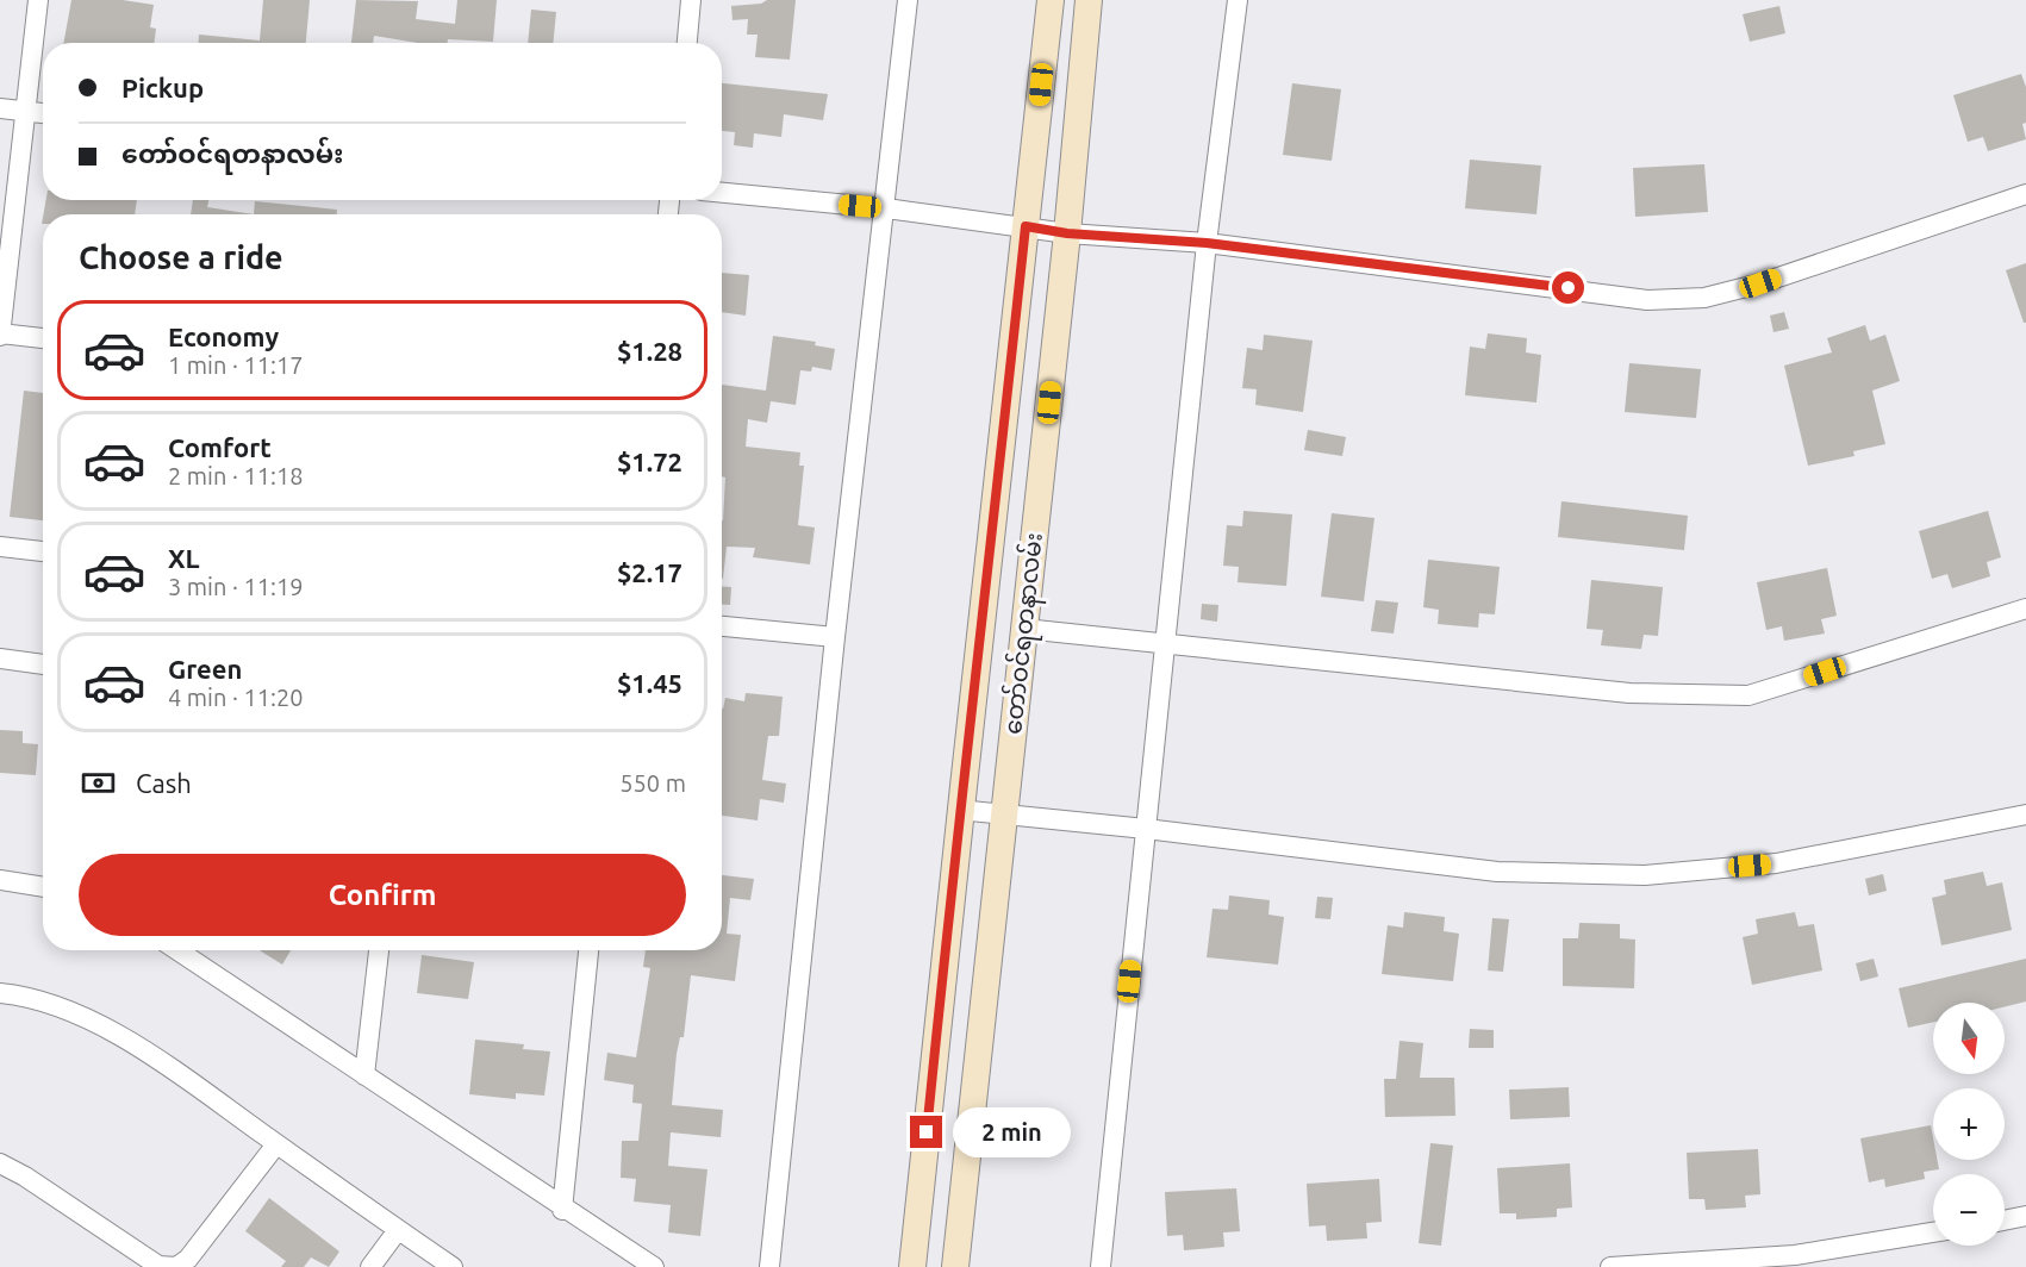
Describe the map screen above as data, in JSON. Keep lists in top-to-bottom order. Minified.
{"streets":{"main road":["တော်ဝင်ရတနာလမ်း"]},"north":"bottom","page":{"banner":["Pickup","တော်ဝင်ရတနာလမ်း"],"heading":"Choose a ride","list":[{"name":"Economy","note":"1 min · 11:17","value":"$1.28"},{"name":"Comfort","note":"2 min · 11:18","value":"$1.72"},{"name":"XL","note":"3 min · 11:19","value":"$2.17"},{"name":"Green","note":"4 min · 11:20","value":"$1.45"}],"pay":["Cash","550 m"],"buttons":"Confirm","map_buttons":["+","−"],"bubble":"2 min"}}
